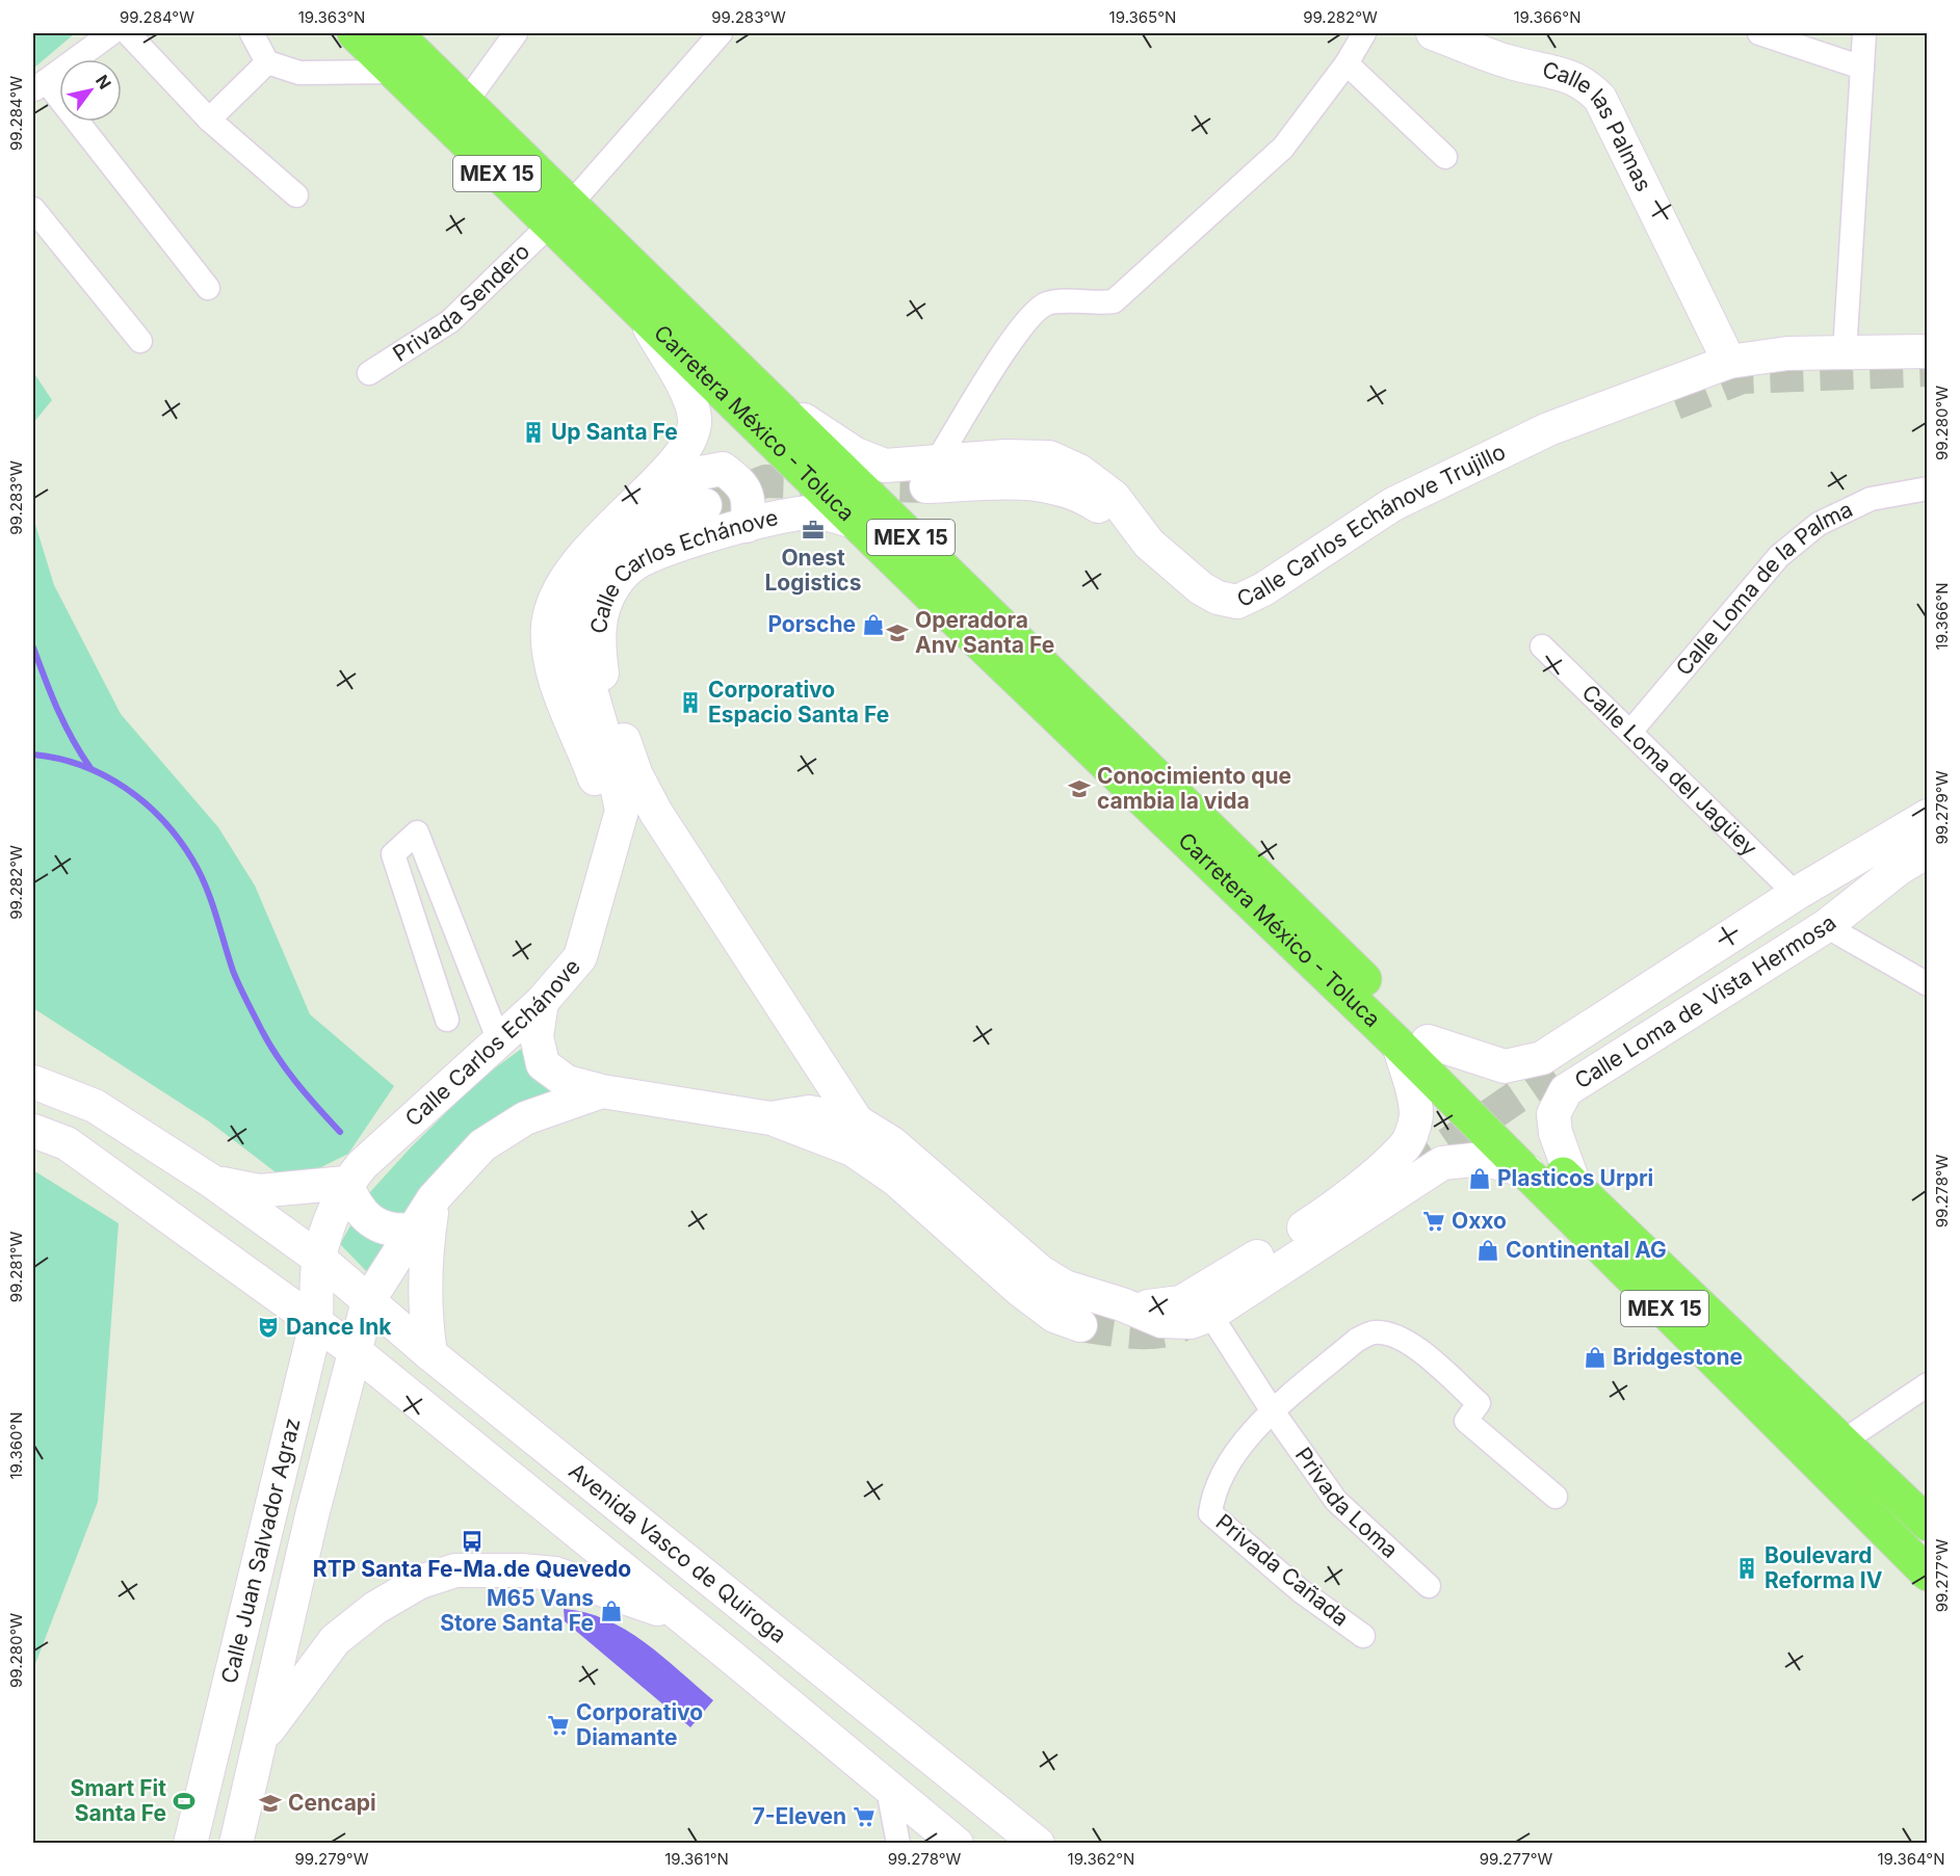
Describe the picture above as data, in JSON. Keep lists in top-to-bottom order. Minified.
{"streets":{"main road":["MEX 15","Carretera México - Toluca"],"street":["Calle las Palmas","Privada Sendero","Calle Carlos Echánove Trujillo","Calle Carlos Echánove","Calle Loma de la Palma","Calle Loma del Jagüey","Calle Loma de Vista Hermosa","Privada Loma","Calle Juan Salvador Agraz","Avenida Vasco de Quiroga","Privada Cañada"]},"crossings":[["Calle las Palmas","Calle Carlos Echánove Trujillo"],["Privada Sendero","Carretera México - Toluca"],["Carretera México - Toluca","Calle Carlos Echánove"],["Carretera México - Toluca","Calle Loma de Vista Hermosa"],["Calle Carlos Echánove","Calle Juan Salvador Agraz"],["Calle Carlos Echánove","Avenida Vasco de Quiroga"],["Calle Loma de la Palma","Calle Loma del Jagüey"],["Calle Loma del Jagüey","Calle Loma de Vista Hermosa"],["Privada Loma","Privada Cañada"],["Calle Juan Salvador Agraz","Avenida Vasco de Quiroga"]],"places":{"building":["Up Santa Fe","Corporativo Espacio Santa Fe","Boulevard Reforma IV"],"office":["Onest Logistics"],"shop":["Porsche","Plasticos Urpri","Continental AG","Bridgestone","M65 Vans Store Santa Fe"],"school or university":["Operadora Anv Santa Fe","Conocimiento que cambia la vida","Cencapi"],"supermarket":["Oxxo","Corporativo Diamante","7-Eleven"],"theatre":["Dance Ink"],"bus stop":["RTP Santa Fe-Ma.de Quevedo"],"sports":["Smart Fit Santa Fe"]},"north":"top right","coordinates":["99.284°W","19.363°N","99.283°W","19.365°N","99.282°W","19.366°N","99.280°W","99.279°W","99.278°W","99.281°W","19.360°N","99.277°W","19.361°N","19.362°N","19.364°N"]}
